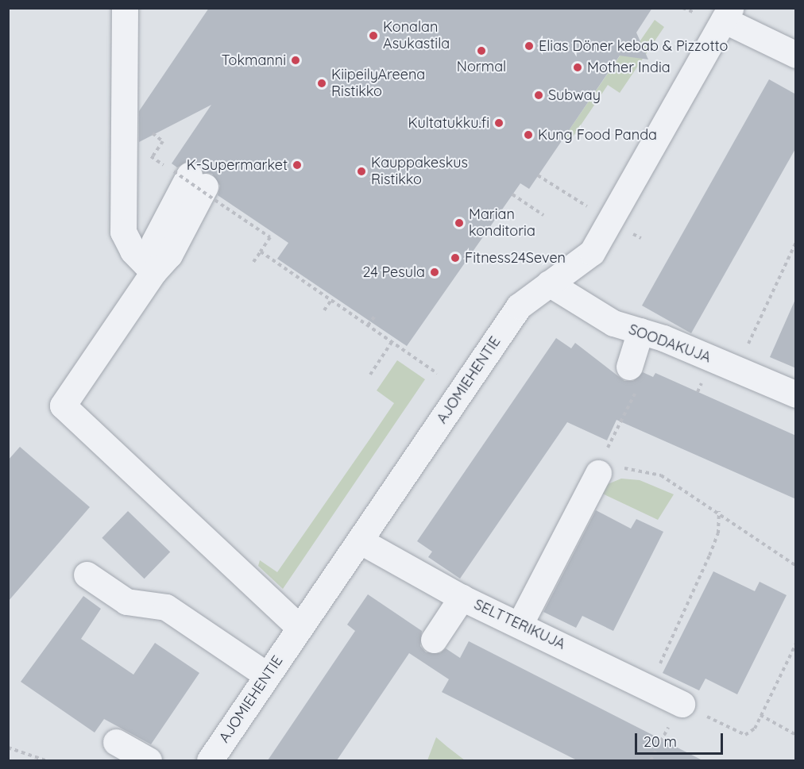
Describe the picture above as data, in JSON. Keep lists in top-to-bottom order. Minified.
{"streets":{"street":["SOODAKUJA","AJOMIEHENTIE","SELTTERIKUJA"]},"crossings":[["SOODAKUJA","AJOMIEHENTIE"],["AJOMIEHENTIE","SELTTERIKUJA"]],"places":["Konalan Asukastila","Elias Döner kebab & Pizzotto","Normal","Tokmanni","Mother India","KiipeilyAreena Ristikko","Subway","Kultatukku.fi","Kung Food Panda","K-Supermarket","Kauppakeskus Ristikko","Marian konditoria","Fitness24Seven","24 Pesula"],"scale_bar":"20 m"}
